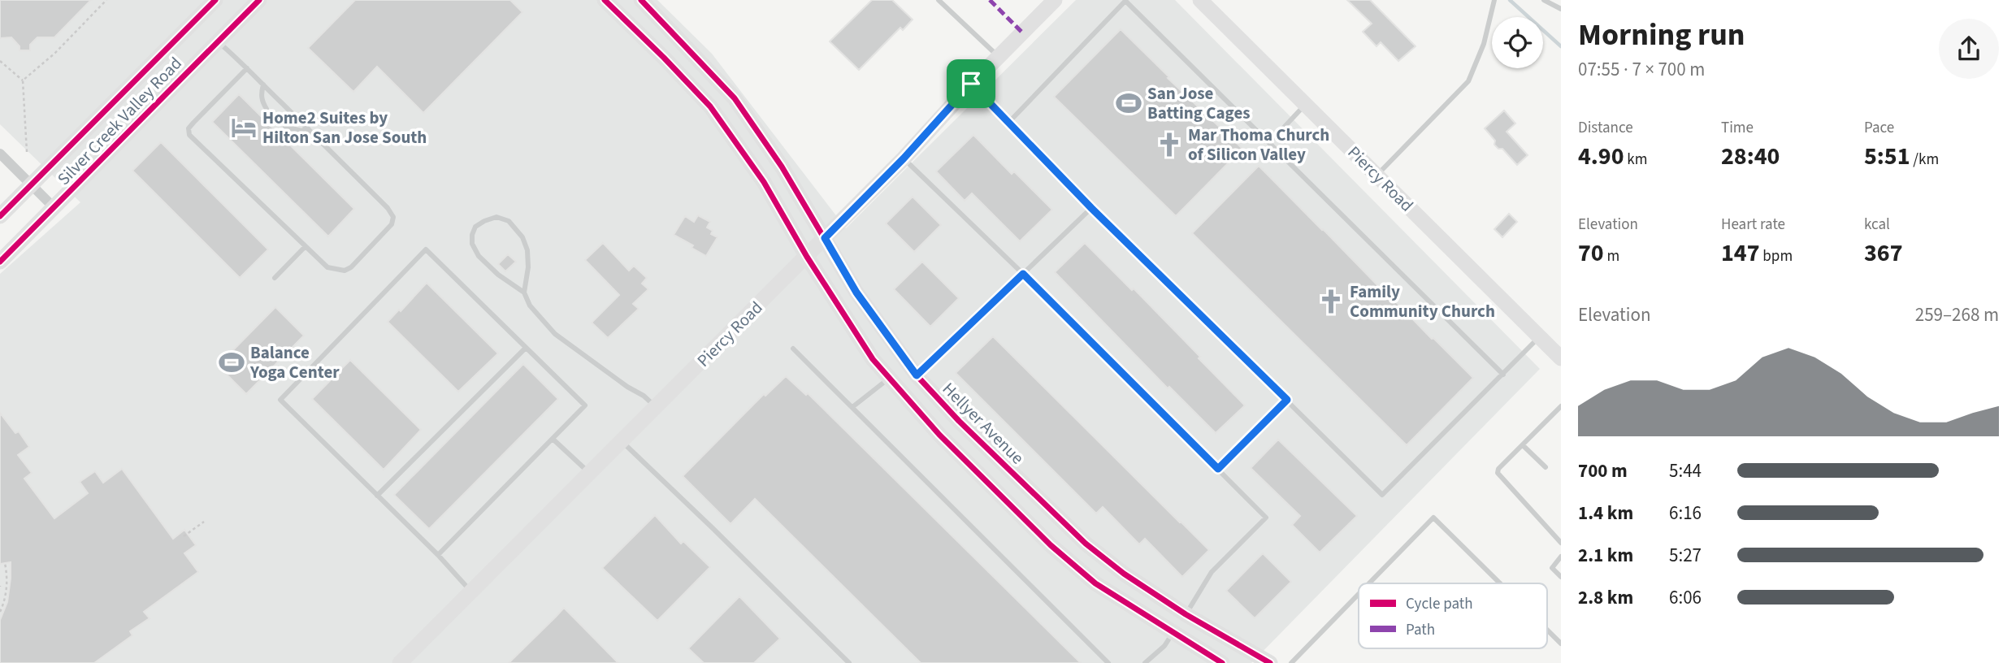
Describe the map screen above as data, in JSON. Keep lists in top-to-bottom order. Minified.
{"streets":{"main road":["Silver Creek Valley Road","Piercy Road","Hellyer Avenue"]},"crossings":[["Piercy Road","Hellyer Avenue"]],"places":{"sports":["San Jose Batting Cages","Balance Yoga Center"],"hotel":["Home2 Suites by Hilton San Jose South"],"church":["Mar Thoma Church of Silicon Valley","Family Community Church"]},"legend":["Cycle path","Path"],"page":{"heading":["Morning run","07:55 · 7 × 700 m"],"stats":[["Distance","4.90 km"],["Time","28:40"],["Pace","5:51 /km"],["Elevation","70 m"],["Heart rate","147 bpm"],["kcal","367"]],"chart":["Elevation","259–268 m"],"list":[{"name":"700 m","note":"5:44"},{"name":"1.4 km","note":"6:16"},{"name":"2.1 km","note":"5:27"},{"name":"2.8 km","note":"6:06"}]}}
